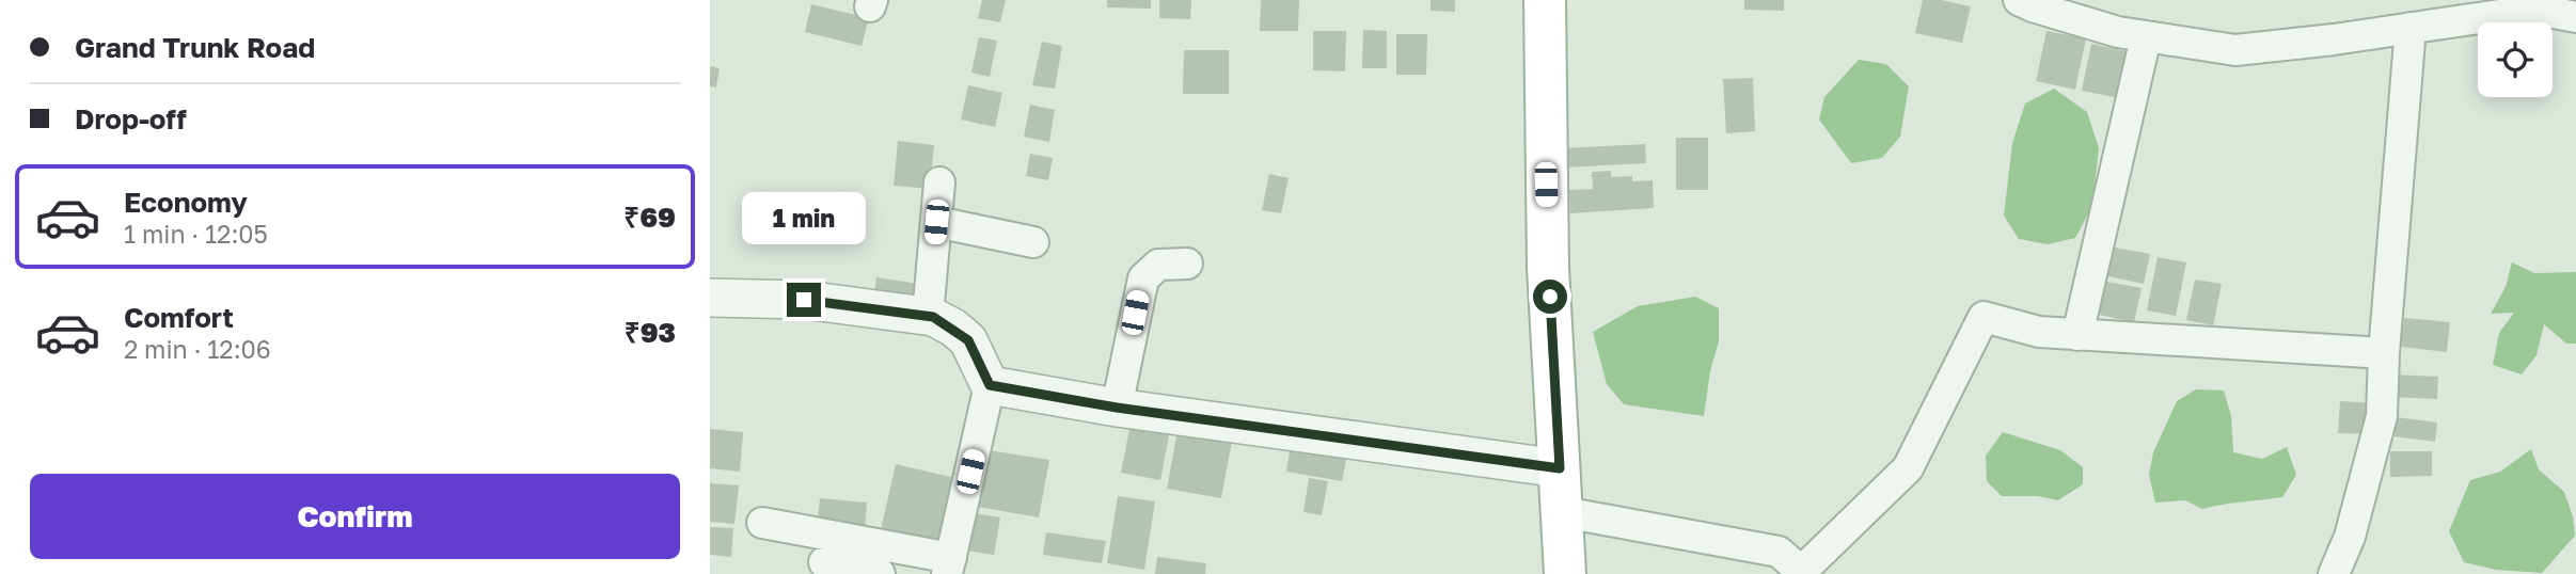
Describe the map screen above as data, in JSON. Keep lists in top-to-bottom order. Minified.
{"page":{"banner":["Grand Trunk Road","Drop-off"],"list":[{"name":"Economy","note":"1 min · 12:05","value":"₹69"},{"name":"Comfort","note":"2 min · 12:06","value":"₹93"}],"bubble":"1 min","buttons":"Confirm"}}
